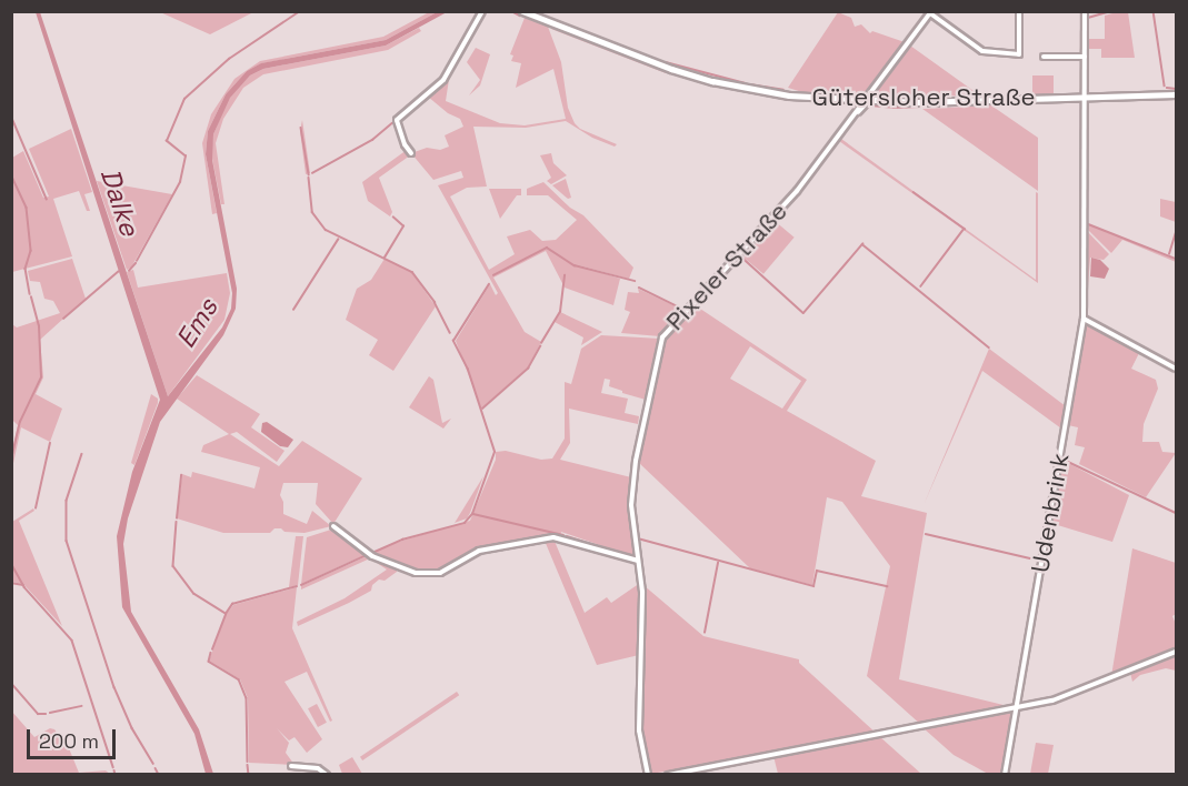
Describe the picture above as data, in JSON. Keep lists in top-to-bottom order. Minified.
{"streets":{"main road":["Gütersloher Straße"],"street":["Pixeler Straße","Udenbrink"]},"crossings":[["Gütersloher Straße","Pixeler Straße"],["Gütersloher Straße","Udenbrink"]],"water":["Dalke","Ems"],"scale_bar":"200 m"}
